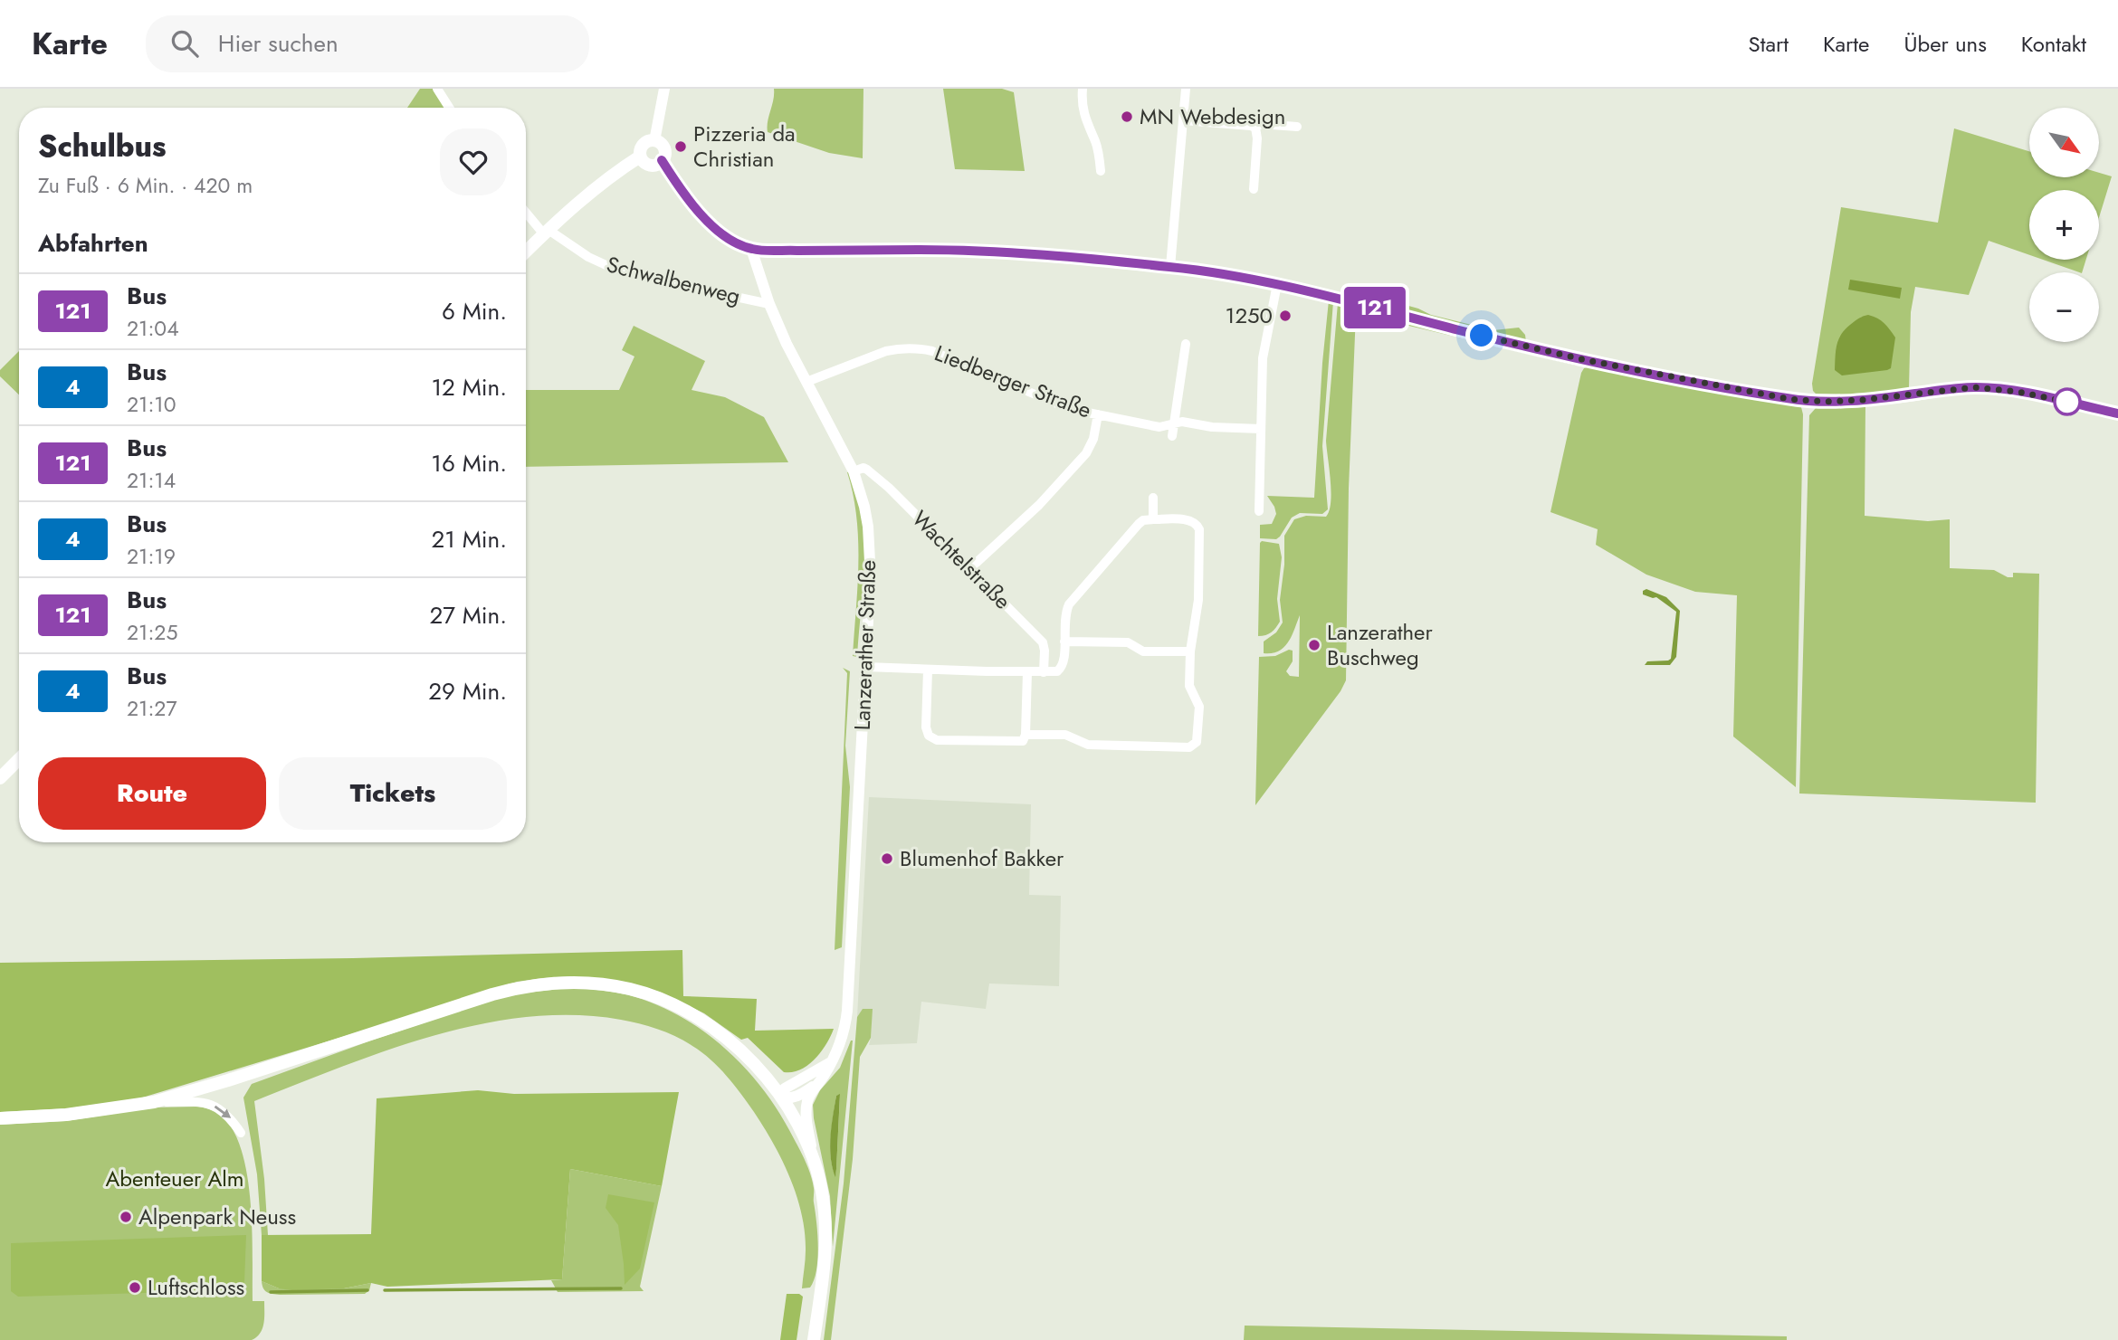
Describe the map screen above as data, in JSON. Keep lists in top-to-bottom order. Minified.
{"streets":{"street":["Schwalbenweg","Liedberger Straße","Wachtelstraße","Lanzerather Straße"]},"crossings":[["Schwalbenweg","Lanzerather Straße"],["Liedberger Straße","Lanzerather Straße"],["Wachtelstraße","Lanzerather Straße"]],"parks":["Abenteuer Alm"],"places":["MN Webdesign","Pizzeria da Christian","1250","Lanzerather Buschweg","Blumenhof Bakker","Alpenpark Neuss","Luftschloss"],"lines":["bus line 121"],"north":"bottom right","page":{"header":"Karte","search":"Hier suchen","nav":["Start","Karte","Über uns","Kontakt"],"on_map":"121","map_buttons":["+","−"],"heading":[["Schulbus","Zu Fuß · 6 Min. · 420 m"],"Abfahrten"],"list":[{"mark":"121","name":"Bus","note":"21:04","value":"6 Min."},{"mark":"4","name":"Bus","note":"21:10","value":"12 Min."},{"mark":"121","name":"Bus","note":"21:14","value":"16 Min."},{"mark":"4","name":"Bus","note":"21:19","value":"21 Min."},{"mark":"121","name":"Bus","note":"21:25","value":"27 Min."},{"mark":"4","name":"Bus","note":"21:27","value":"29 Min."}],"buttons":["Route","Tickets"]}}
